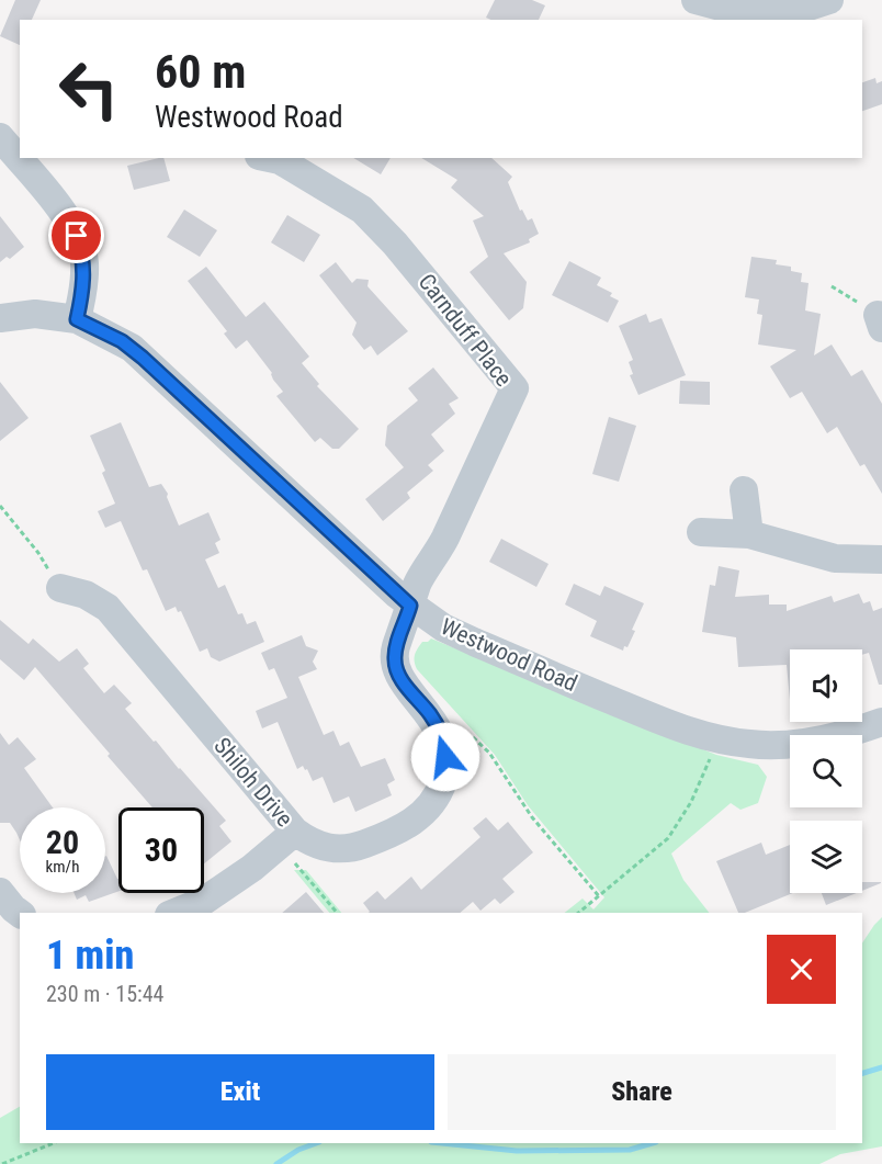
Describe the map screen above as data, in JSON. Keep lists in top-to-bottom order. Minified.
{"streets":{"street":["Carnduff Place","Westwood Road","Shiloh Drive"]},"crossings":[["Carnduff Place","Westwood Road"],["Carnduff Place","Shiloh Drive"],["Westwood Road","Shiloh Drive"]],"page":{"turn":["60 m","Westwood Road"],"speed":"20 km/h","limit":"30","heading":["1 min","230 m · 15:44"],"buttons":["Exit","Share"]}}
